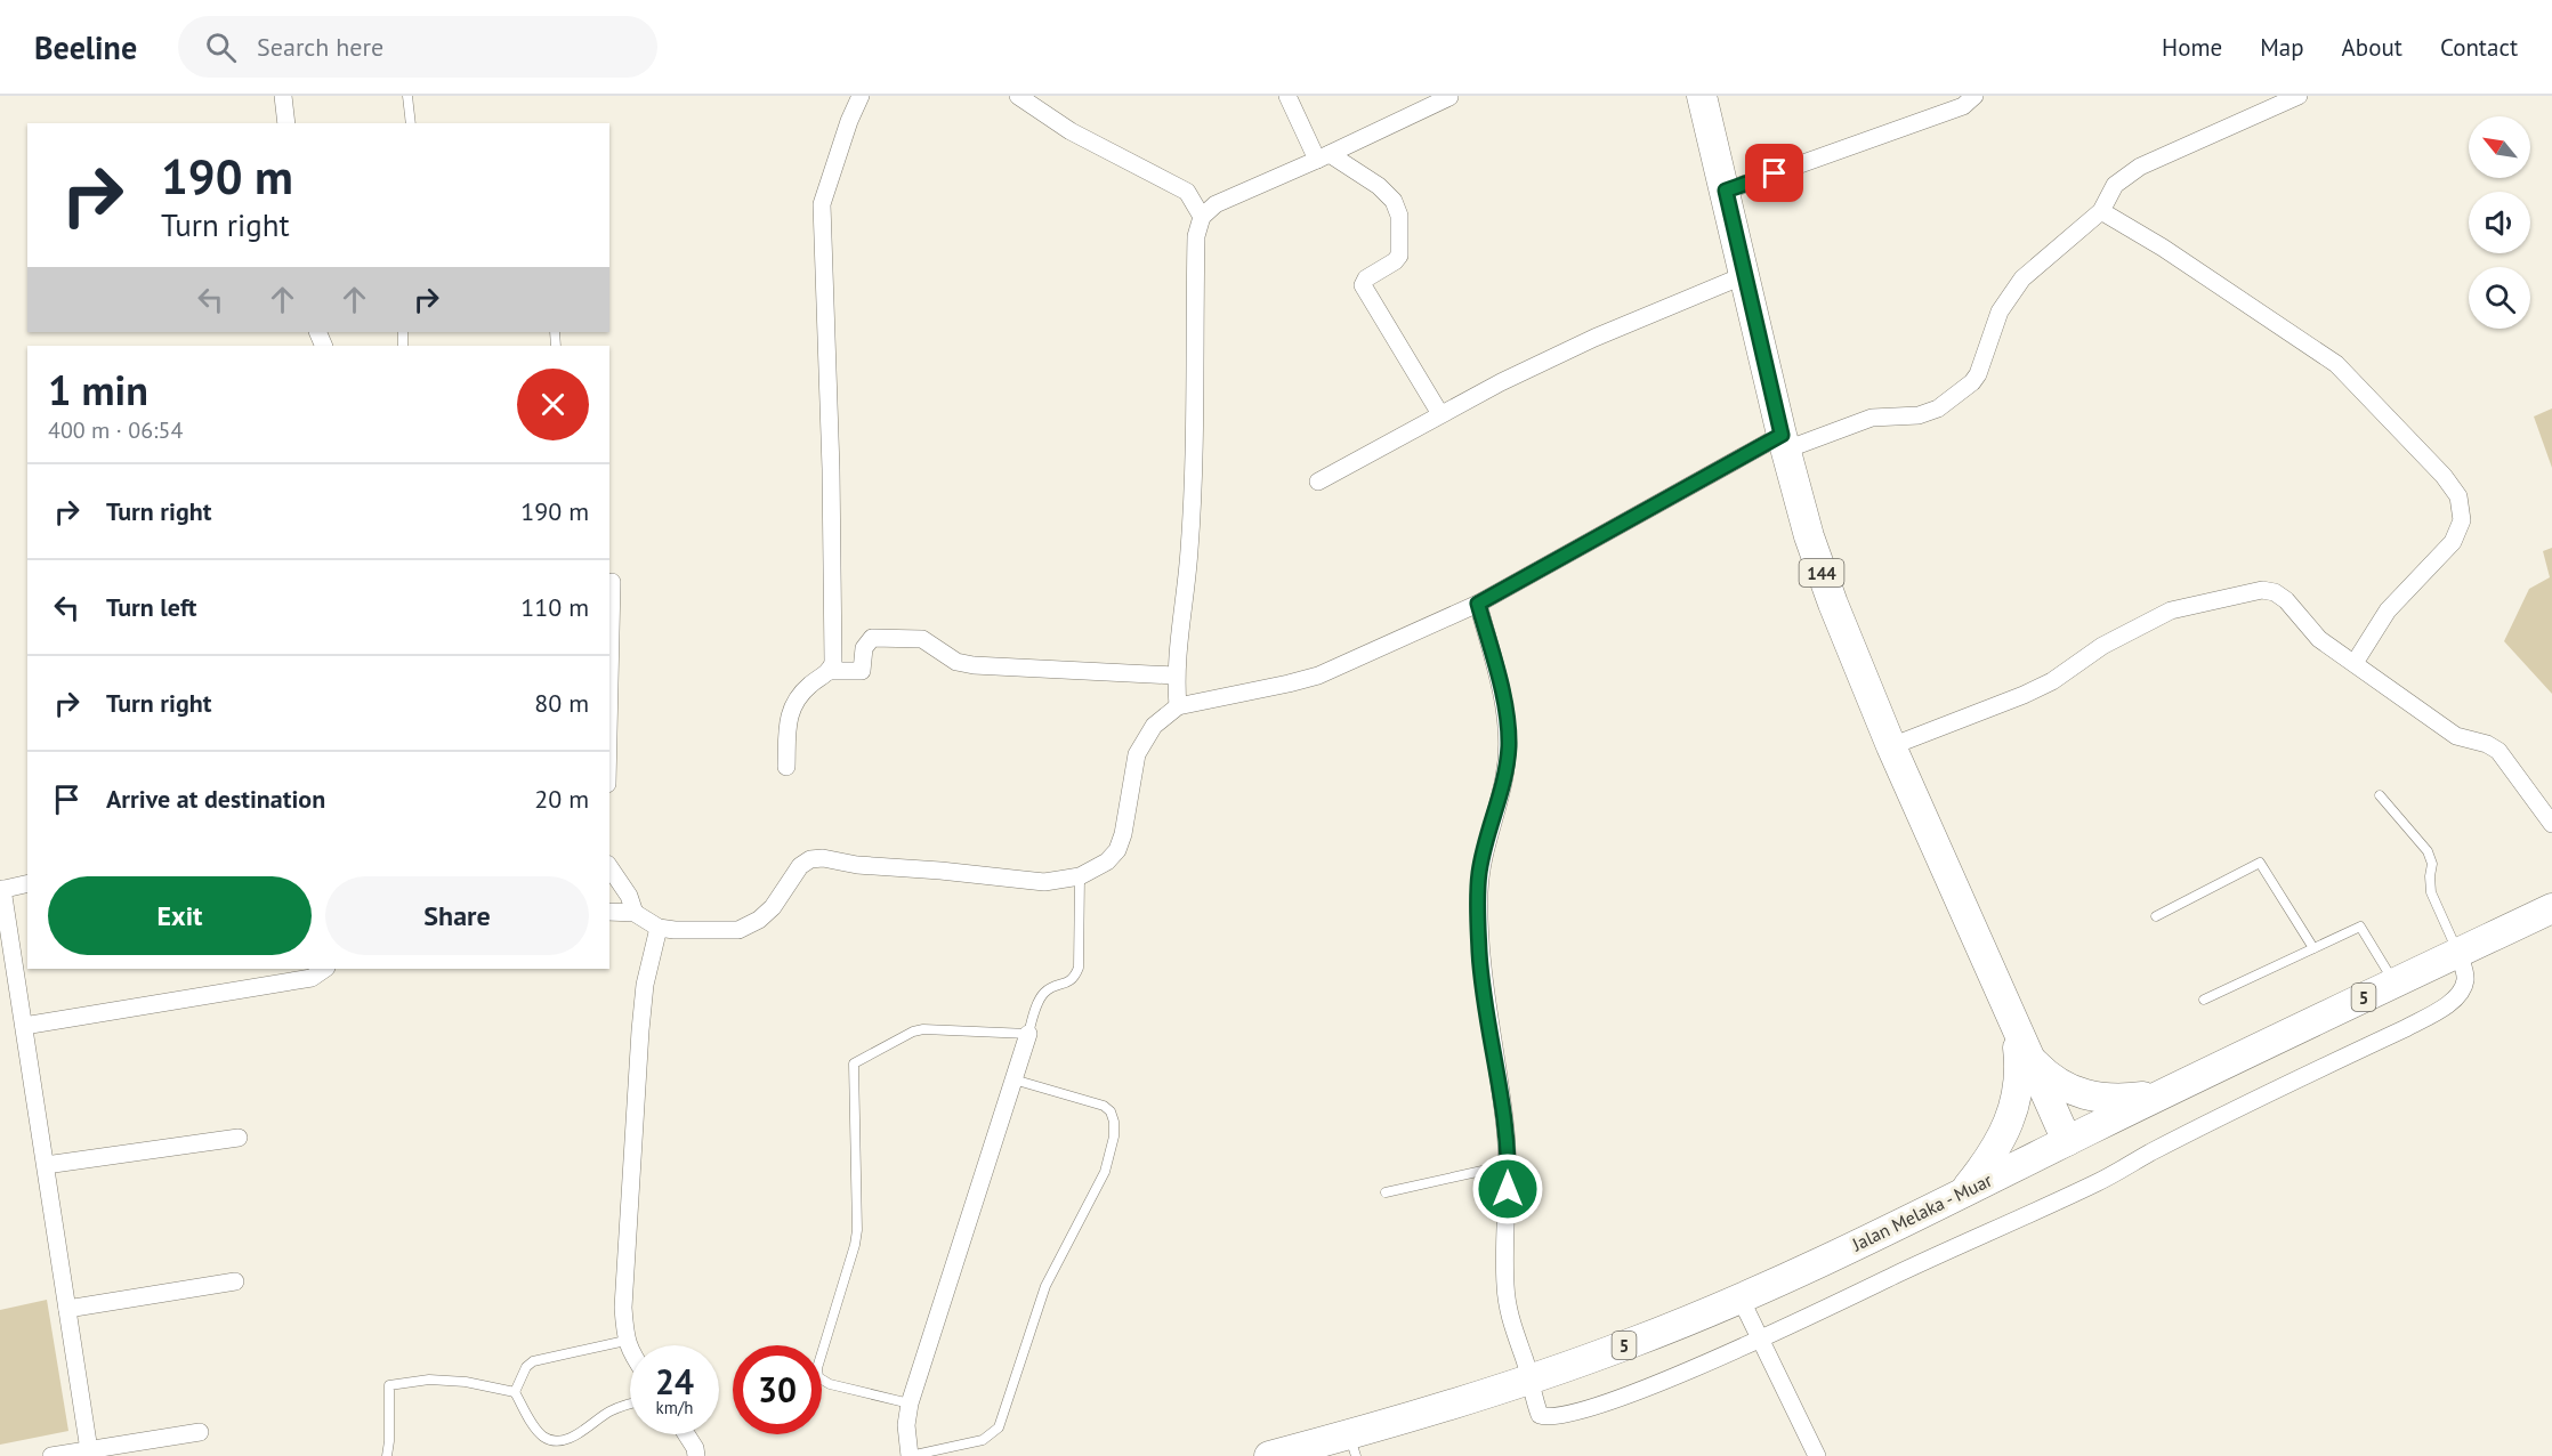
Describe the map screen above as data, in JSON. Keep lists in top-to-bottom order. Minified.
{"streets":{"main road":["144","5","Jalan Melaka - Muar"]},"crossings":[["144","Jalan Melaka - Muar"]],"north":"top left","page":{"header":"Beeline","search":"Search here","nav":["Home","Map","About","Contact"],"turn":["190 m","Turn right"],"heading":["1 min","400 m · 06:54"],"list":[{"name":"Turn right","value":"190 m"},{"name":"Turn left","value":"110 m"},{"name":"Turn right","value":"80 m"},{"name":"Arrive at destination","value":"20 m"}],"buttons":["Exit","Share"],"speed":"24 km/h","limit":"30"}}
